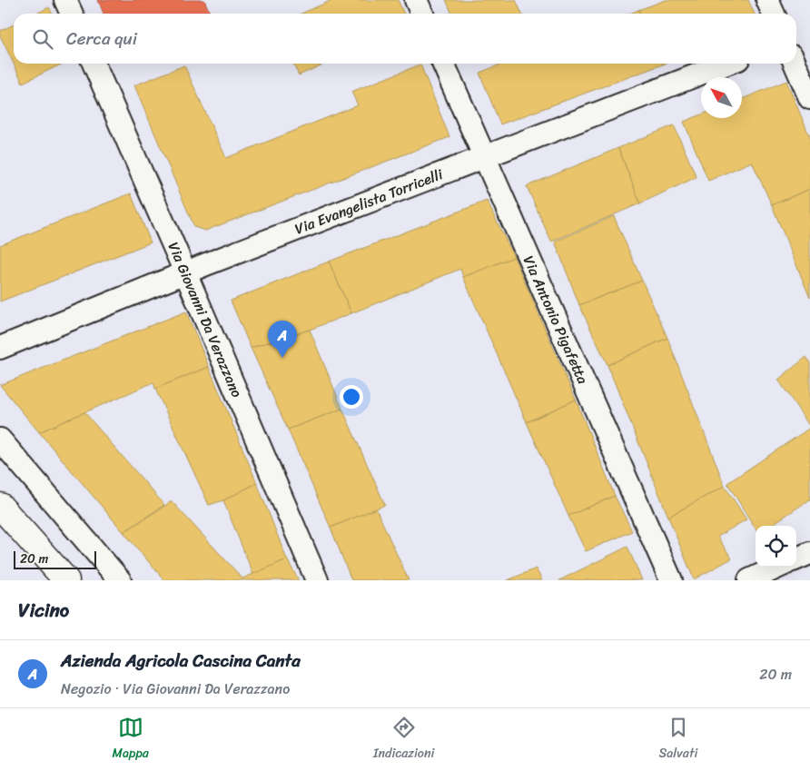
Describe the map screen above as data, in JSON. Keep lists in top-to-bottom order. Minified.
{"streets":{"street":["Via Evangelista Torricelli","Via Giovanni Da Verazzano","Via Antonio Pigafetta"]},"crossings":[["Via Evangelista Torricelli","Via Giovanni Da Verazzano"],["Via Evangelista Torricelli","Via Antonio Pigafetta"]],"scale_bar":"20 m","north":"top left","page":{"search":"Cerca qui","pins":"A","scale":"20 m","heading":"Vicino","list":[{"mark":"A","name":"Azienda Agricola Cascina Canta","note":"Negozio · Via Giovanni Da Verazzano","value":"20 m"}],"nav":["Mappa","Indicazioni","Salvati"]}}
